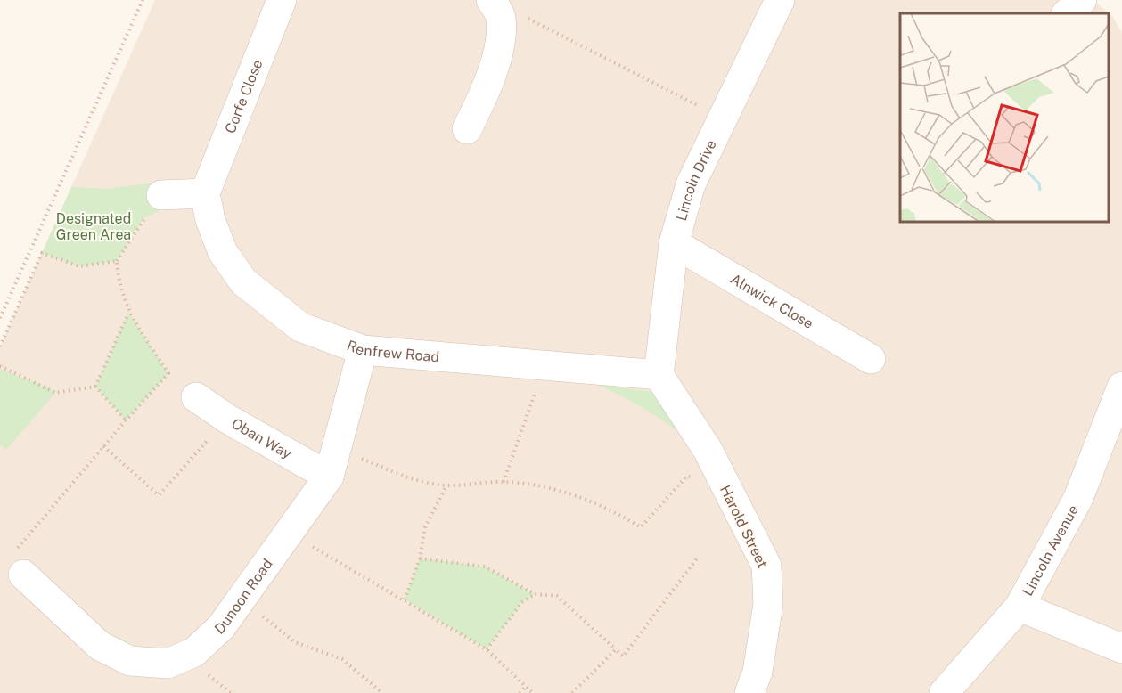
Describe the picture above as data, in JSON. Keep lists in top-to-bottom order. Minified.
{"streets":{"street":["Corfe Close","Lincoln Drive","Alnwick Close","Renfrew Road","Oban Way","Harold Street","Lincoln Avenue","Dunoon Road"]},"crossings":[["Corfe Close","Renfrew Road"],["Lincoln Drive","Alnwick Close"],["Lincoln Drive","Renfrew Road"],["Lincoln Drive","Harold Street"],["Renfrew Road","Harold Street"],["Renfrew Road","Dunoon Road"],["Oban Way","Dunoon Road"]],"parks":["Designated Green Area"]}
